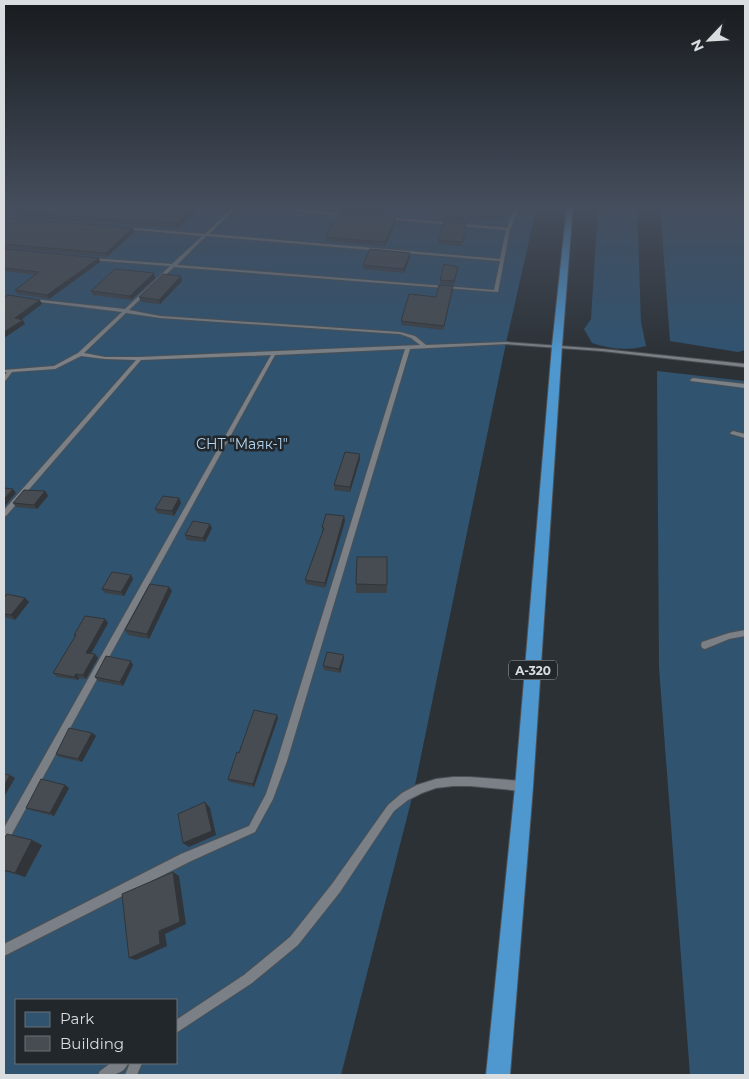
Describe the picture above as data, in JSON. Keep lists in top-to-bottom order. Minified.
{"streets":{"highway":["А-320"]},"parks":["СНТ \"Маяк-1\""],"legend":["Park","Building"],"north":"bottom left"}
